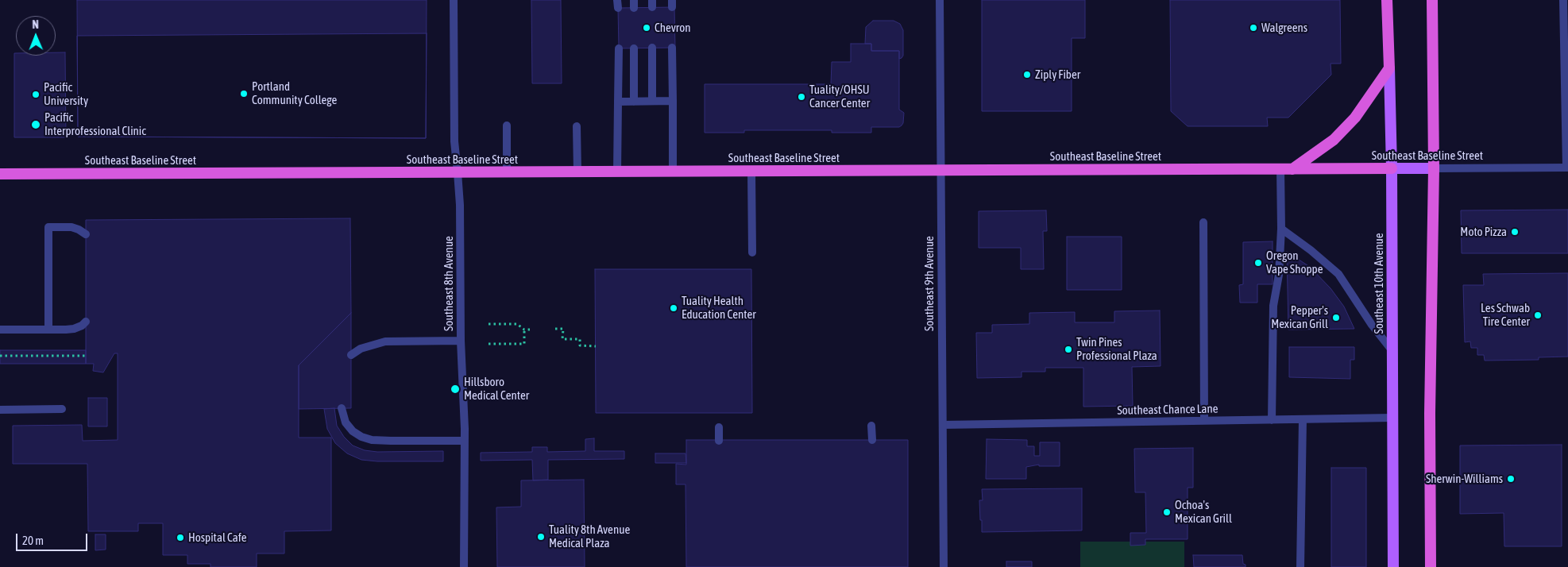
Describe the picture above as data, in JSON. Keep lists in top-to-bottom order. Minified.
{"streets":{"highway":["Southeast Baseline Street","Southeast 10th Avenue"],"street":["Southeast 8th Avenue","Southeast 9th Avenue","Southeast Chance Lane"]},"crossings":[["Southeast Baseline Street","Southeast 8th Avenue"],["Southeast Baseline Street","Southeast 9th Avenue"],["Southeast Baseline Street","Southeast 10th Avenue"],["Southeast 9th Avenue","Southeast Chance Lane"],["Southeast 10th Avenue","Southeast Chance Lane"]],"places":["Chevron","Walgreens","Ziply Fiber","Portland Community College","Pacific University","Tuality/OHSU Cancer Center","Pacific Interprofessional Clinic","Moto Pizza","Oregon Vape Shoppe","Tuality Health Education Center","Les Schwab Tire Center","Pepper's Mexican Grill","Twin Pines Professional Plaza","Hillsboro Medical Center","Sherwin-Williams","Ochoa's Mexican Grill","Tuality 8th Avenue Medical Plaza","Hospital Cafe"],"scale_bar":"20 m","north":"top"}
